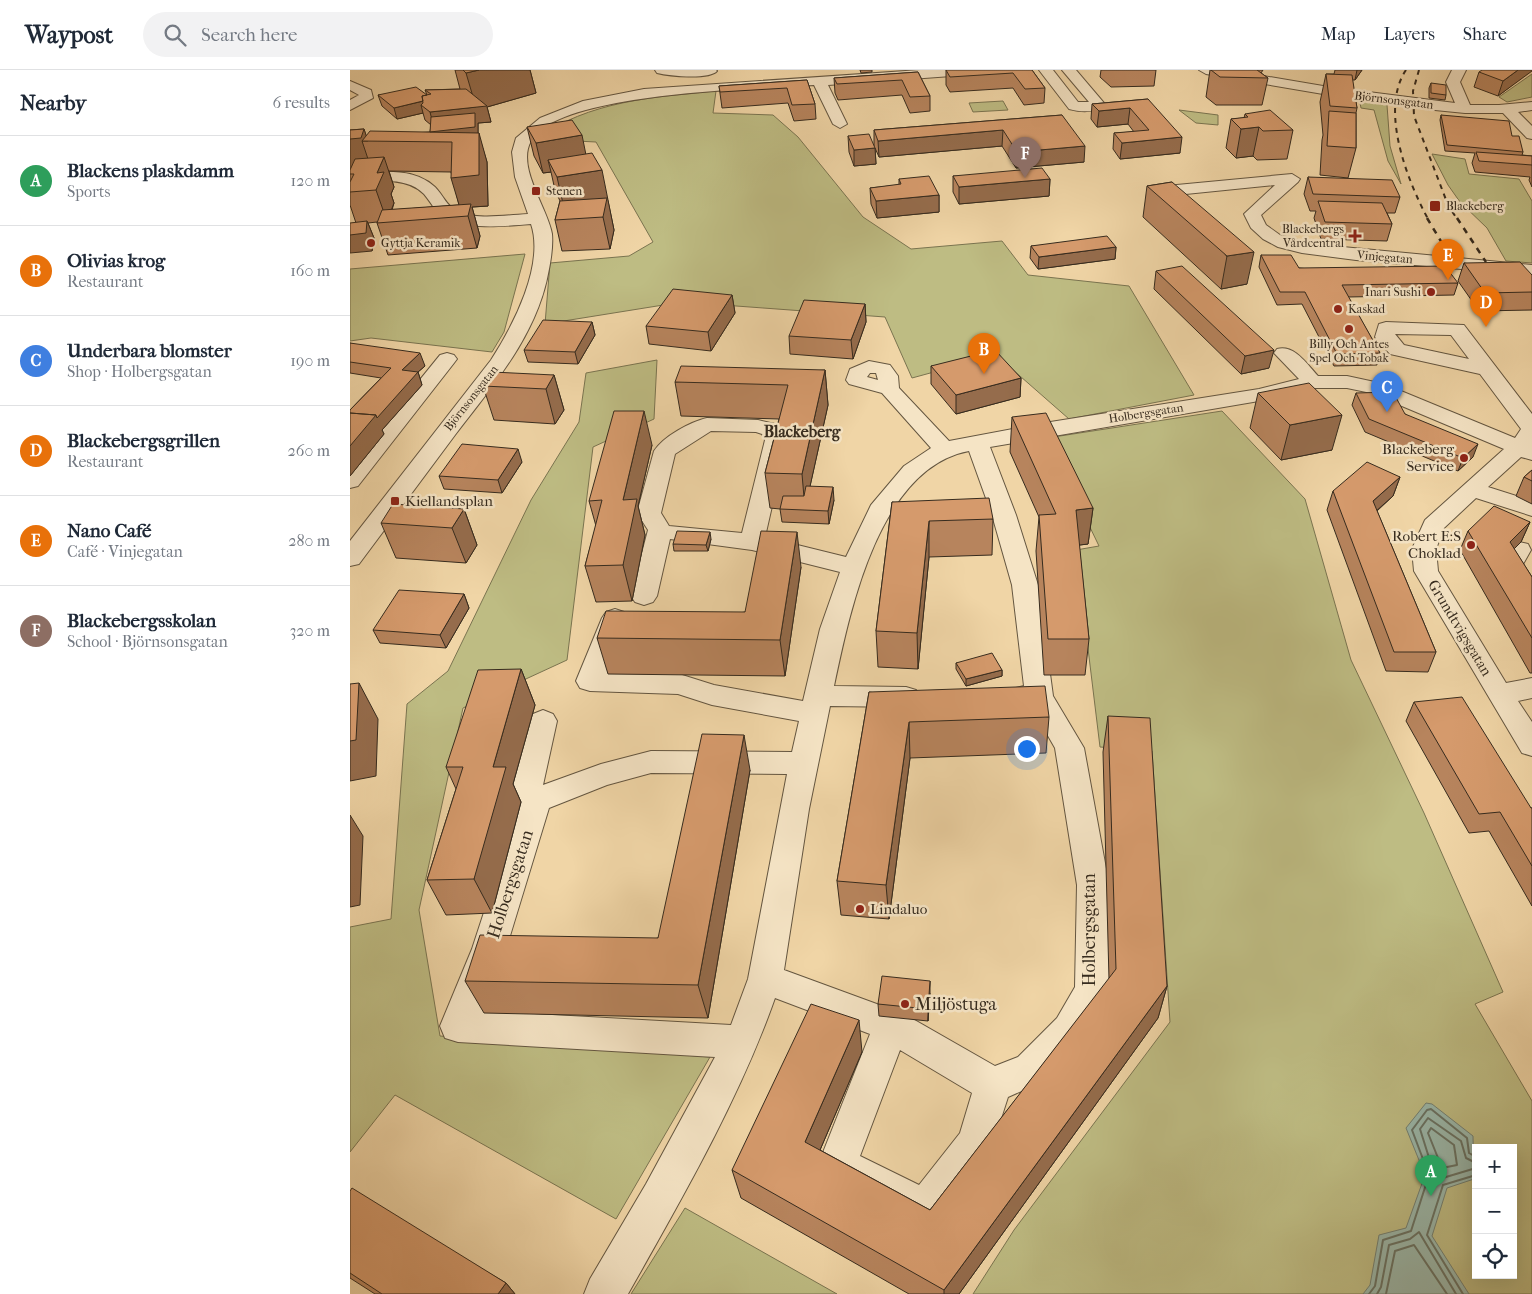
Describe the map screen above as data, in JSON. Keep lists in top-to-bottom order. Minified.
{"streets":{"street":["Björnsonsgatan","Vinjegatan","Holbergsgatan","Grundtvigsgatan"]},"crossings":[["Holbergsgatan","Grundtvigsgatan"]],"districts":["Blackeberg"],"places":{"transit":["Stenen","Blackeberg","Kiellandsplan"],"health":["Blackebergs Vårdcentral"],"other":["Gyttja Keramik","Inari Sushi","Kaskad","Billy Och Antes Spel Och Tobak","Blackeberg Service","Robert E:S Choklad","Lindaluo","Miljöstuga"]},"page":{"header":"Waypost","search":"Search here","nav":["Map","Layers","Share"],"heading":["Nearby","6 results"],"list":[{"mark":"A","name":"Blackens plaskdamm","note":"Sports","value":"120 m"},{"mark":"B","name":"Olivias krog","note":"Restaurant","value":"160 m"},{"mark":"C","name":"Underbara blomster","note":"Shop · Holbergsgatan","value":"190 m"},{"mark":"D","name":"Blackebergsgrillen","note":"Restaurant","value":"260 m"},{"mark":"E","name":"Nano Café","note":"Café · Vinjegatan","value":"280 m"},{"mark":"F","name":"Blackebergsskolan","note":"School · Björnsonsgatan","value":"320 m"}],"pins":["F","E","D","B","C","A"],"map_buttons":["+","−"]}}
